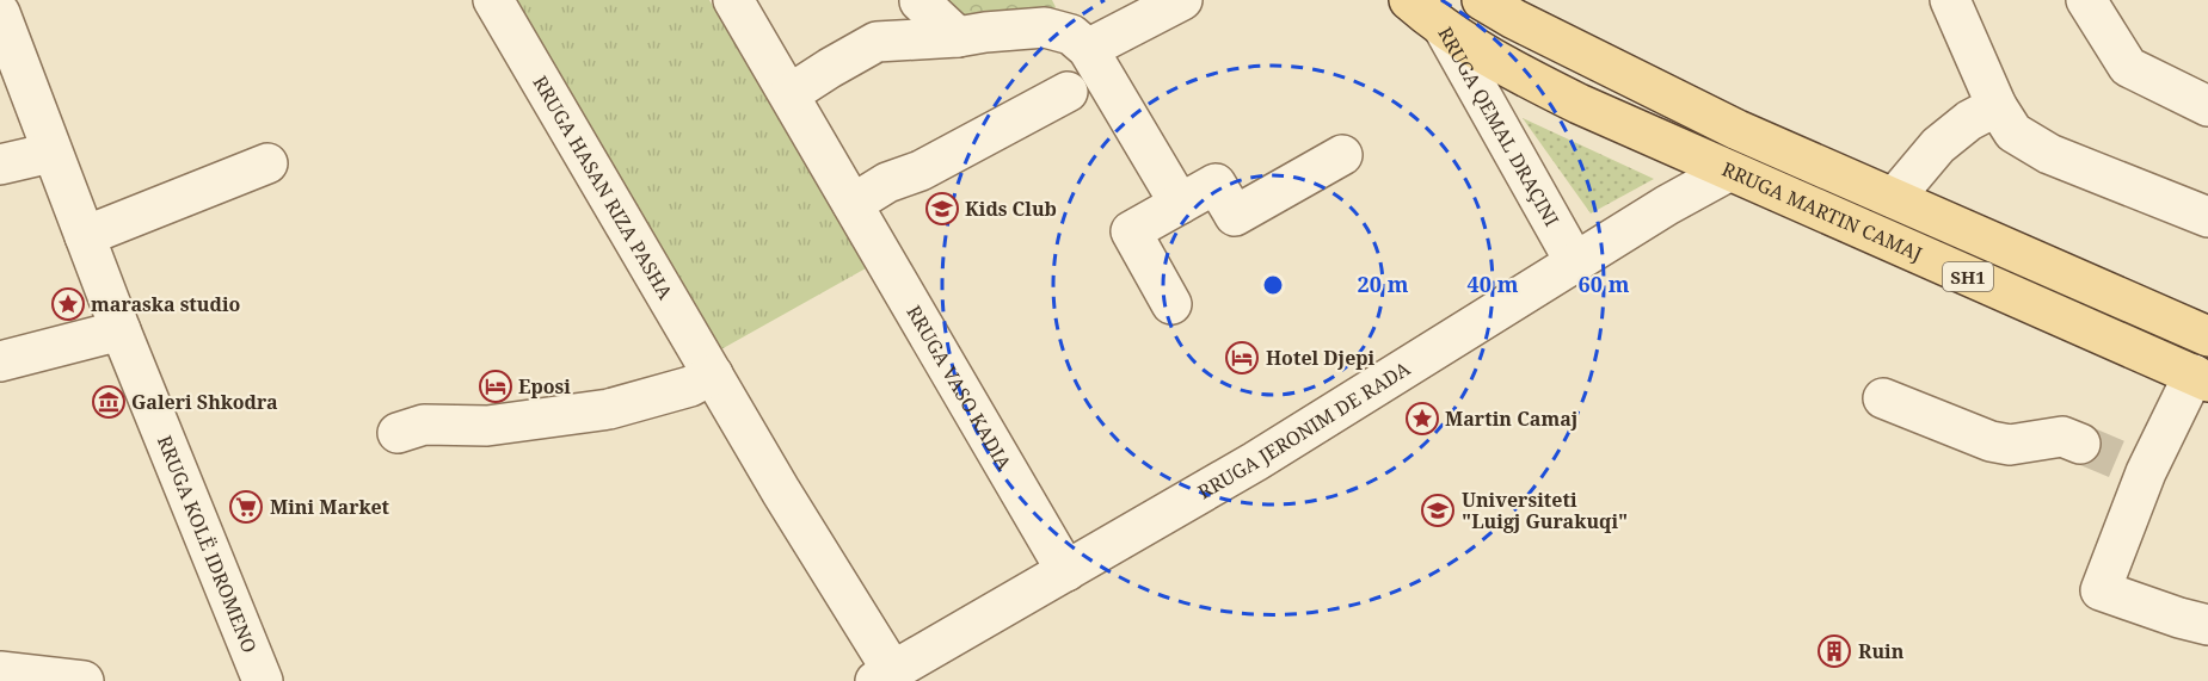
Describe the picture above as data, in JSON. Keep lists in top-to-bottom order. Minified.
{"streets":{"main road":["RRUGA QEMAL DRAÇINI","RRUGA MARTIN CAMAJ","SH1"],"street":["RRUGA HASAN RIZA PASHA","RRUGA VASO KADIA","RRUGA JERONIM DE RADA","RRUGA KOLË IDROMENO"]},"crossings":[["RRUGA QEMAL DRAÇINI","RRUGA MARTIN CAMAJ"],["RRUGA QEMAL DRAÇINI","RRUGA JERONIM DE RADA"],["RRUGA HASAN RIZA PASHA","RRUGA JERONIM DE RADA"],["RRUGA MARTIN CAMAJ","RRUGA JERONIM DE RADA"],["RRUGA VASO KADIA","RRUGA JERONIM DE RADA"]],"places":{"school or university":["Kids Club","Universiteti \"Luigj Gurakuqi\""],"place":["maraska studio","Martin Camaj"],"hotel":["Hotel Djepi","Eposi"],"museum":["Galeri Shkodra"],"supermarket":["Mini Market"],"building":["Ruin"]},"rings":["20 m","40 m","60 m"]}
